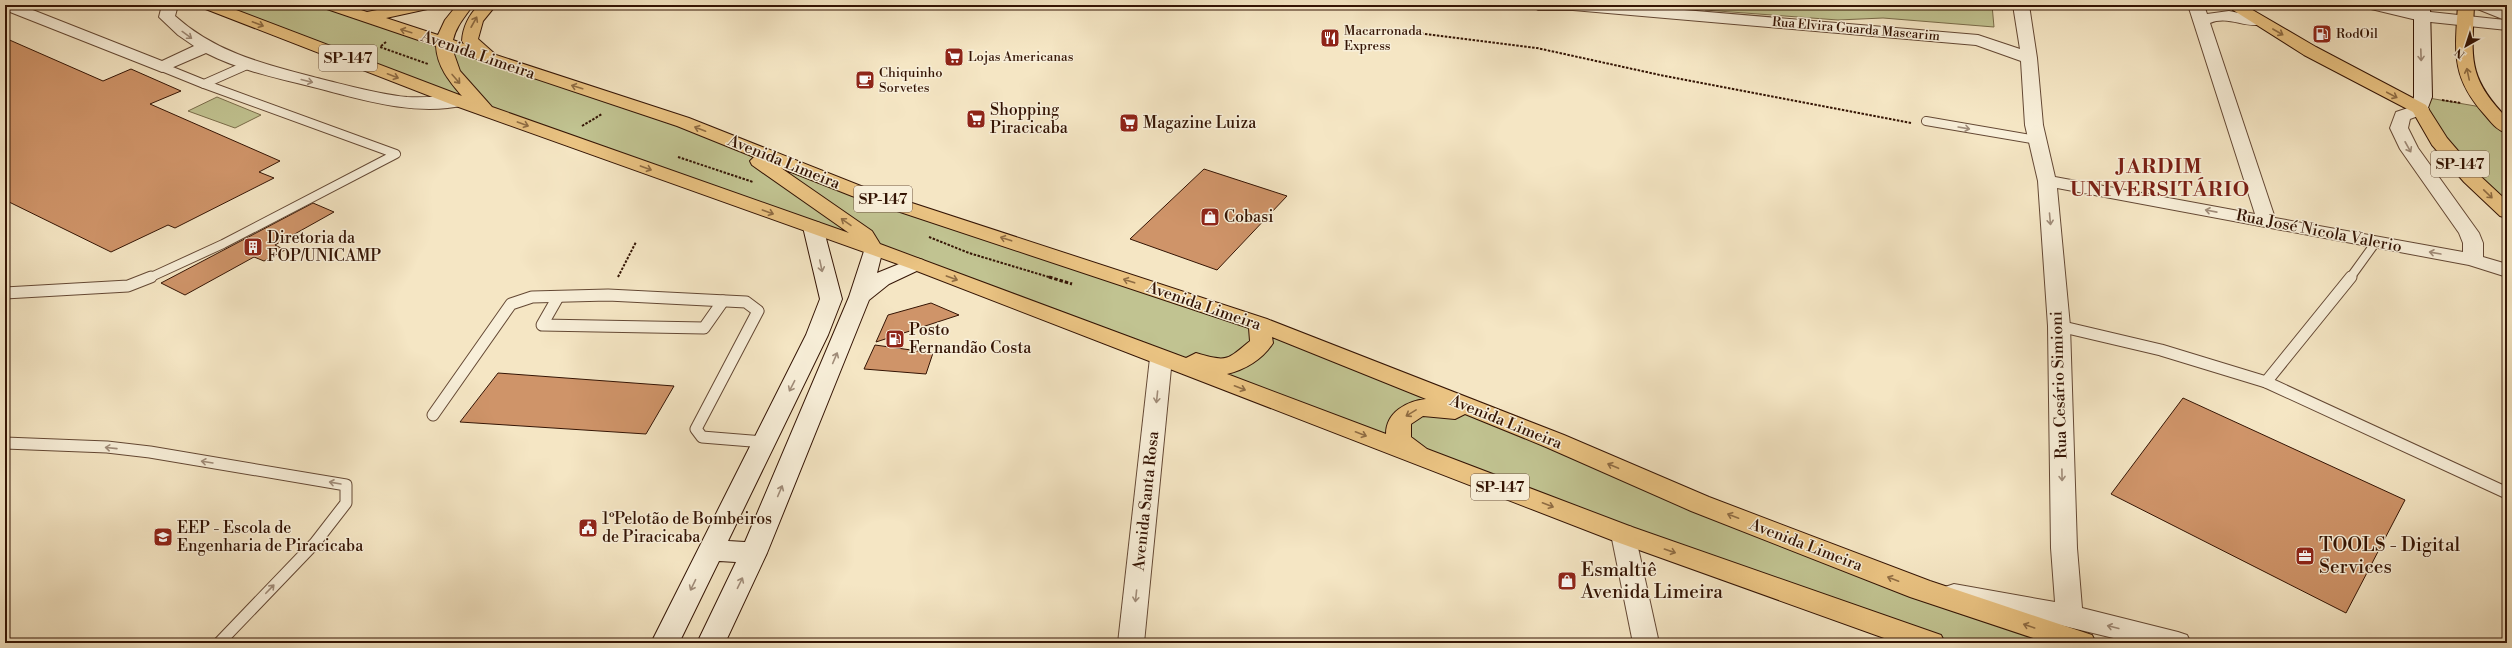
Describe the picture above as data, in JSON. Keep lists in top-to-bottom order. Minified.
{"streets":{"main road":["Avenida Limeira","SP-147"],"street":["Rua Elvira Guarda Mascarim","Rua José Nicola Valerio","Rua Cesário Simioni","Avenida Santa Rosa"]},"crossings":[["Rua Elvira Guarda Mascarim","Rua Cesário Simioni"],["Avenida Limeira","Rua Cesário Simioni"],["SP-147","Avenida Santa Rosa"],["Rua José Nicola Valerio","Rua Cesário Simioni"]],"one_way":["Rua José Nicola Valerio","Rua Cesário Simioni","Avenida Santa Rosa"],"districts":["JARDIM UNIVERSITÁRIO"],"places":{"fuel station":["RodOil","Posto Fernandão Costa"],"restaurant":["Macarronada Express"],"supermarket":["Lojas Americanas","Shopping Piracicaba","Magazine Luiza"],"cafe":["Chiquinho Sorvetes"],"shop":["Cobasi","Esmaltiê Avenida Limeira"],"building":["Diretoria da FOP/UNICAMP"],"public building":["1ºPelotão de Bombeiros de Piracicaba"],"school or university":["EEP - Escola de Engenharia de Piracicaba"],"office":["TOOLS - Digital Services"]},"north":"bottom left"}
